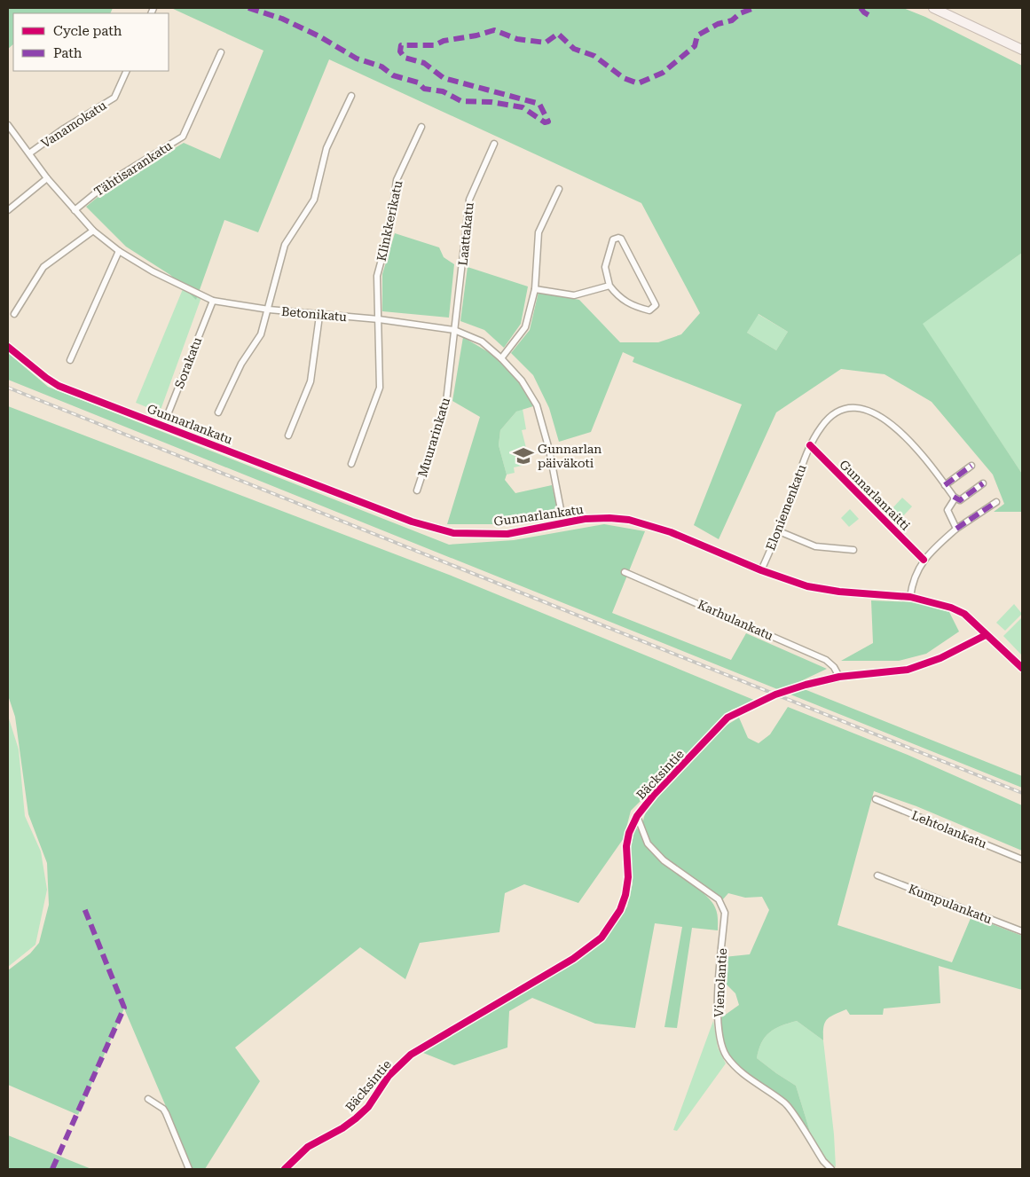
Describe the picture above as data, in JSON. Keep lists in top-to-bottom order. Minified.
{"streets":{"street":["Vanamokatu","Tähtisarankatu","Klinkkerikatu","Laattakatu","Betonikatu","Sorakatu","Gunnarlankatu","Muurarinkatu","Eloniemenkatu","Karhulankatu","Bäcksintie","Lehtolankatu","Kumpulankatu","Vienolantie"],"cycle path":["Gunnarlanraitti"]},"crossings":[["Vanamokatu","Betonikatu"],["Tähtisarankatu","Betonikatu"],["Klinkkerikatu","Betonikatu"],["Laattakatu","Betonikatu"],["Laattakatu","Muurarinkatu"],["Betonikatu","Sorakatu"],["Betonikatu","Gunnarlankatu"],["Betonikatu","Muurarinkatu"],["Sorakatu","Gunnarlankatu"],["Gunnarlankatu","Eloniemenkatu"],["Gunnarlankatu","Bäcksintie"],["Karhulankatu","Bäcksintie"],["Bäcksintie","Vienolantie"]],"places":{"school or university":["Gunnarlan päiväkoti"]},"legend":["Cycle path","Path"]}
